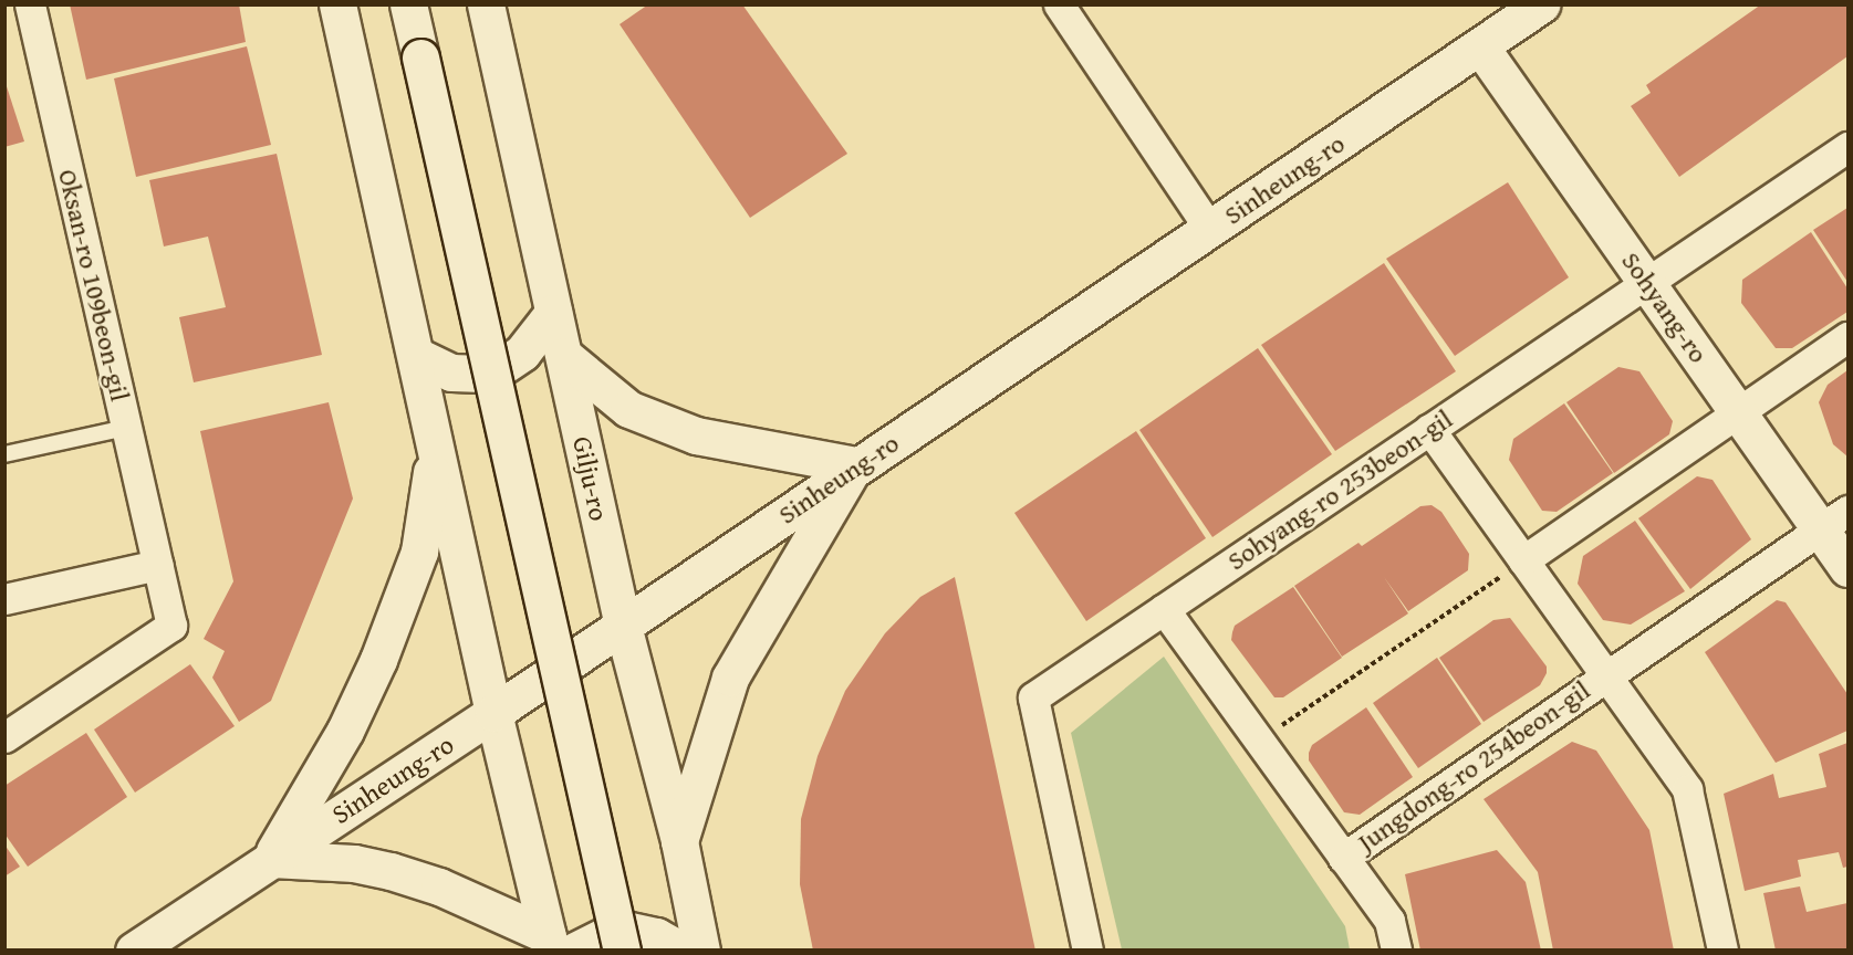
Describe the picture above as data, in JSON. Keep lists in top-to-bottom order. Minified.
{"streets":{"street":["Sinheung-ro","Oksan-ro 109beon-gil","Sohyang-ro","Gilju-ro","Sohyang-ro 253beon-gil","Jungdong-ro 254beon-gil"]},"crossings":[["Sinheung-ro","Sohyang-ro"],["Sinheung-ro","Gilju-ro"],["Sohyang-ro","Sohyang-ro 253beon-gil"],["Sohyang-ro","Jungdong-ro 254beon-gil"],["Sohyang-ro 253beon-gil","Jungdong-ro 254beon-gil"]]}
